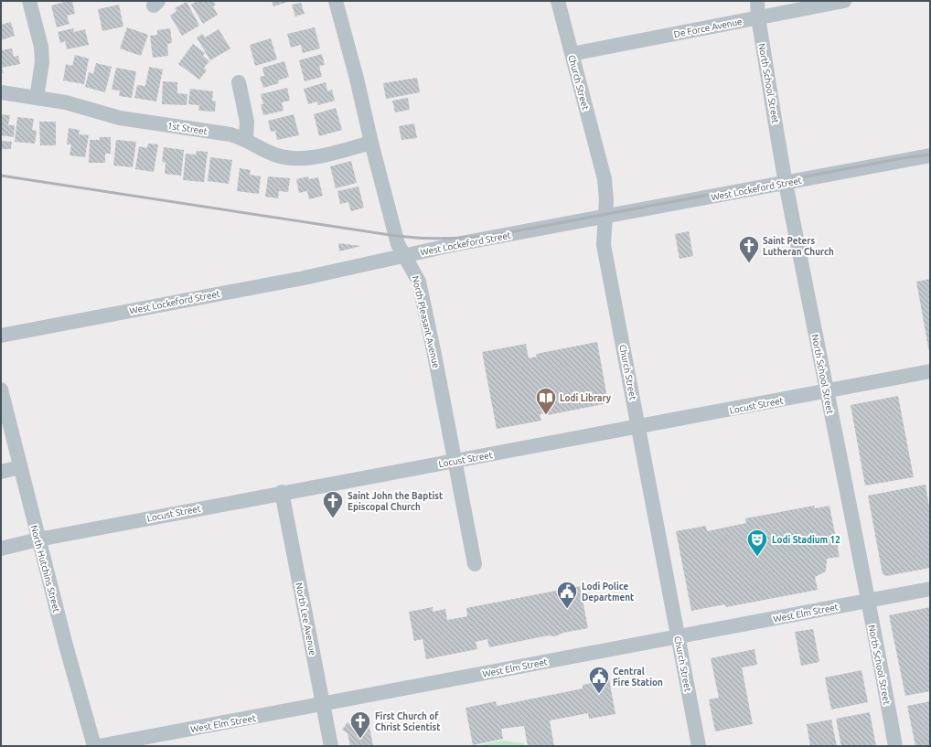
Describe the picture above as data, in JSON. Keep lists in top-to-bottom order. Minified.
{"streets":{"street":["De Force Avenue","Church Street","North School Street","1st Street","West Lockeford Street","North Pleasant Avenue","Locust Street","North Hutchins Street","West Elm Street","North Lee Avenue"]},"crossings":[["De Force Avenue","Church Street"],["De Force Avenue","North School Street"],["Church Street","West Lockeford Street"],["Church Street","Locust Street"],["Church Street","West Elm Street"],["North School Street","West Lockeford Street"],["North School Street","Locust Street"],["North School Street","West Elm Street"],["1st Street","North Pleasant Avenue"],["West Lockeford Street","North Pleasant Avenue"],["North Pleasant Avenue","Locust Street"],["Locust Street","North Hutchins Street"],["Locust Street","North Lee Avenue"],["West Elm Street","North Lee Avenue"]],"places":{"church":["Saint Peters Lutheran Church","Saint John the Baptist Episcopal Church","First Church of Christ Scientist"],"library":["Lodi Library"],"theatre":["Lodi Stadium 12"],"public building":["Lodi Police Department","Central Fire Station"]}}
